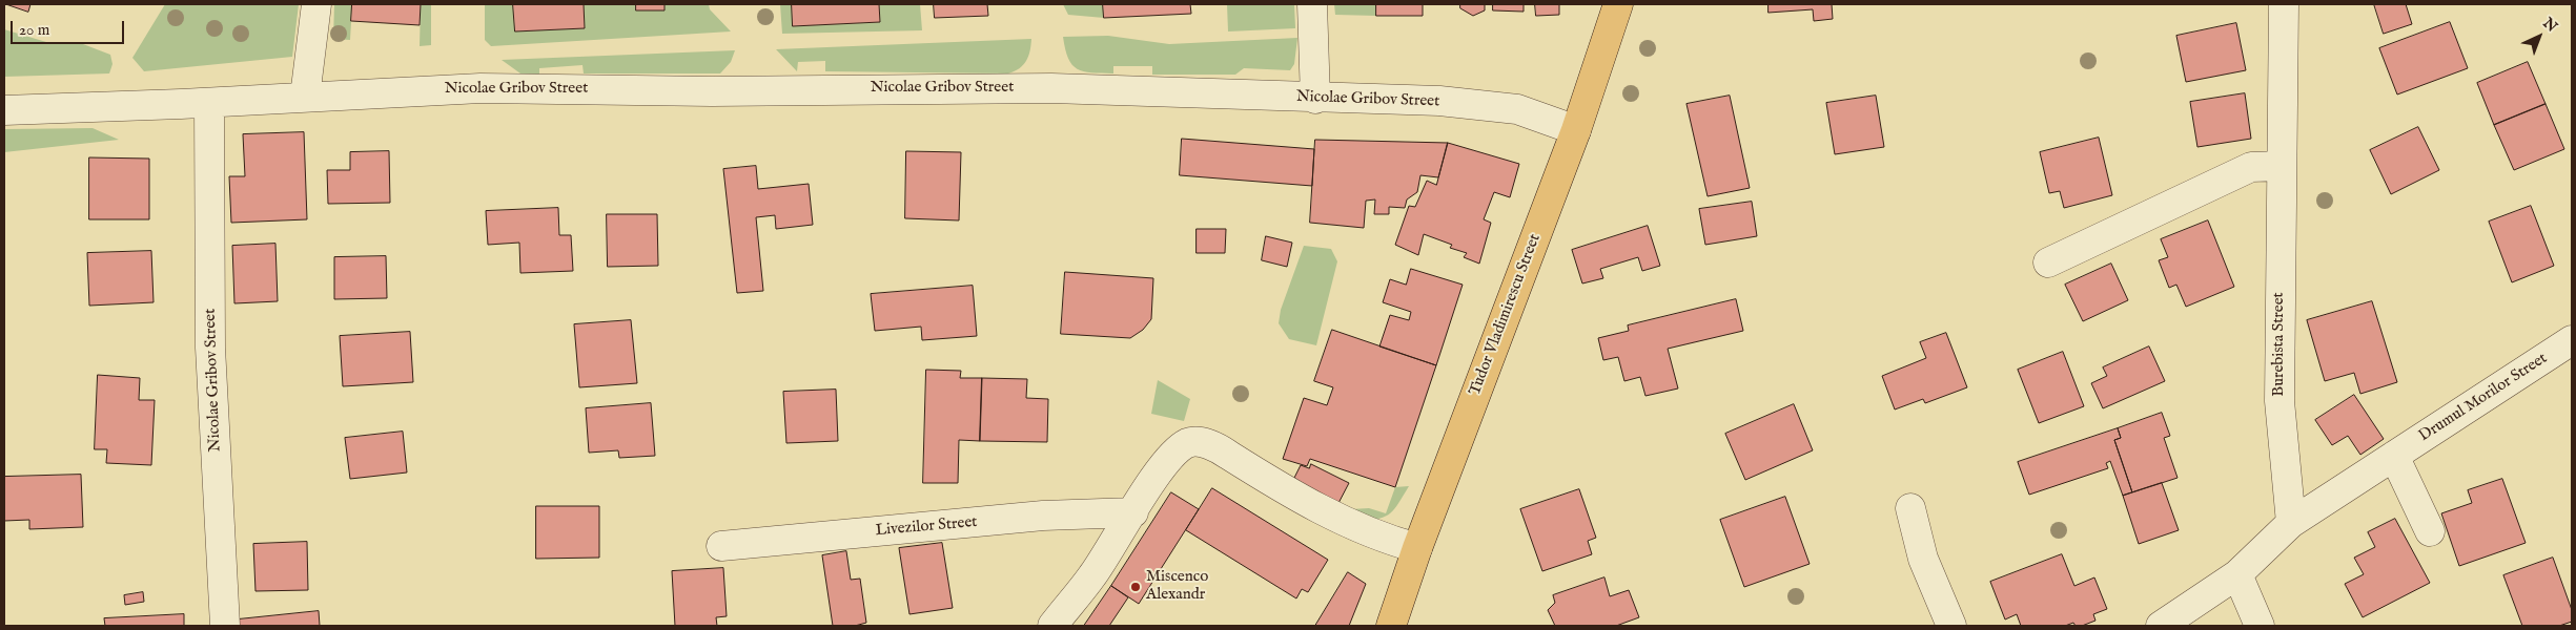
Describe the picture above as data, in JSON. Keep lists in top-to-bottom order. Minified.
{"streets":{"main road":["Tudor Vladimirescu Street"],"street":["Nicolae Gribov Street","Burebista Street","Drumul Morilor Street","Livezilor Street"]},"crossings":[["Nicolae Gribov Street","Tudor Vladimirescu Street"],["Burebista Street","Drumul Morilor Street"]],"places":["Miscenco Alexandr"],"scale_bar":"20 m","north":"top right"}
